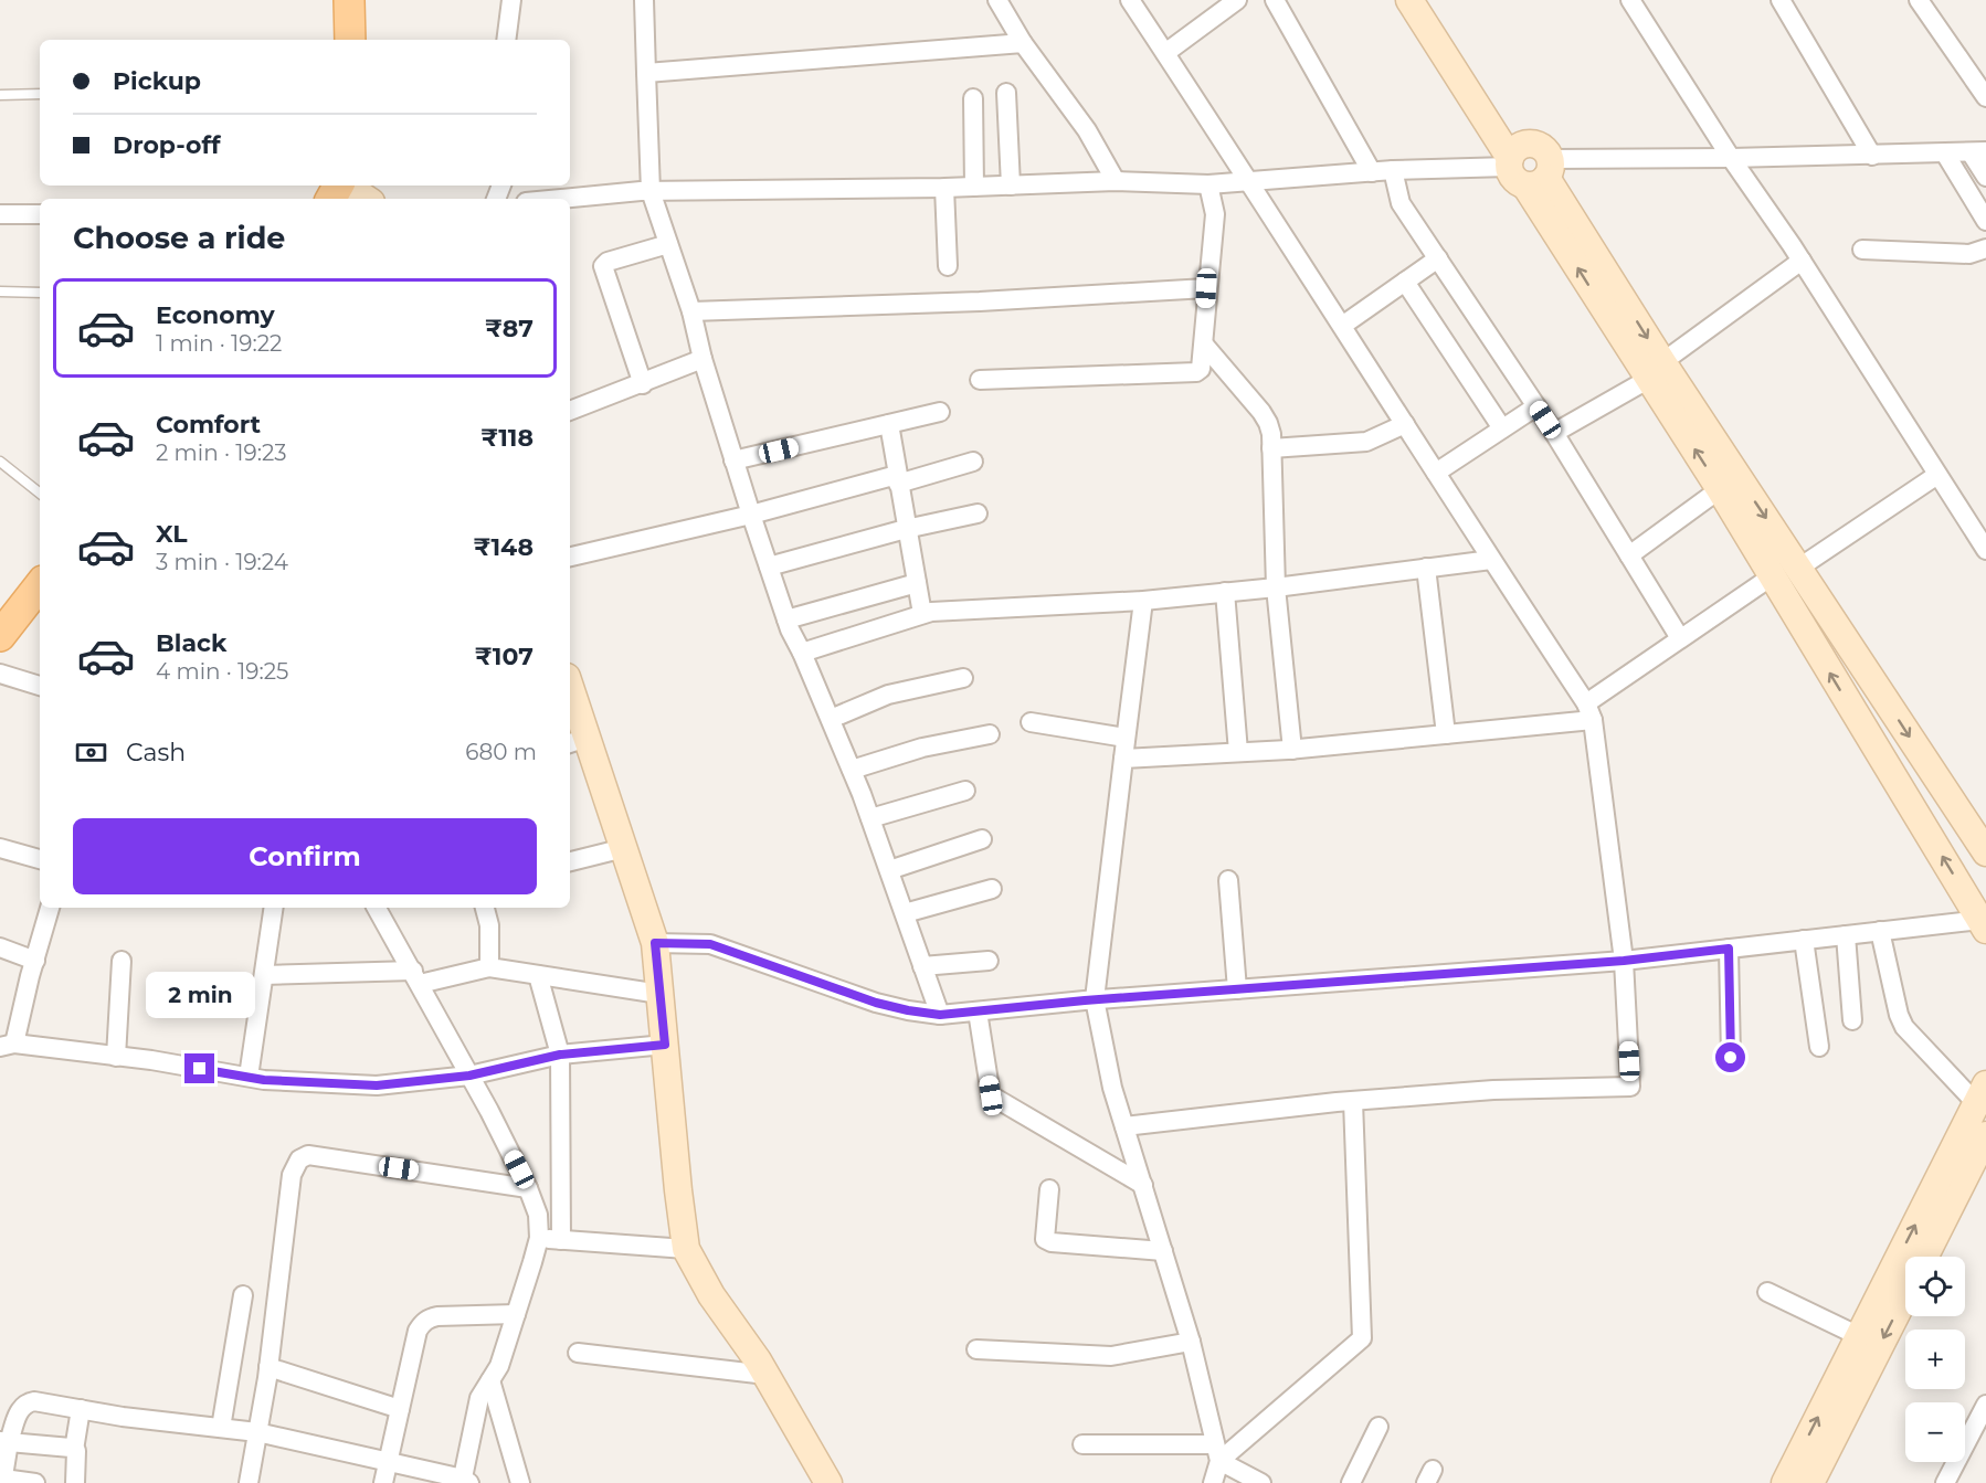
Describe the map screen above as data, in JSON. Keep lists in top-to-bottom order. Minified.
{"page":{"banner":["Pickup","Drop-off"],"heading":"Choose a ride","list":[{"name":"Economy","note":"1 min · 19:22","value":"₹87"},{"name":"Comfort","note":"2 min · 19:23","value":"₹118"},{"name":"XL","note":"3 min · 19:24","value":"₹148"},{"name":"Black","note":"4 min · 19:25","value":"₹107"}],"pay":["Cash","680 m"],"buttons":"Confirm","bubble":"2 min","map_buttons":["+","−"]}}
